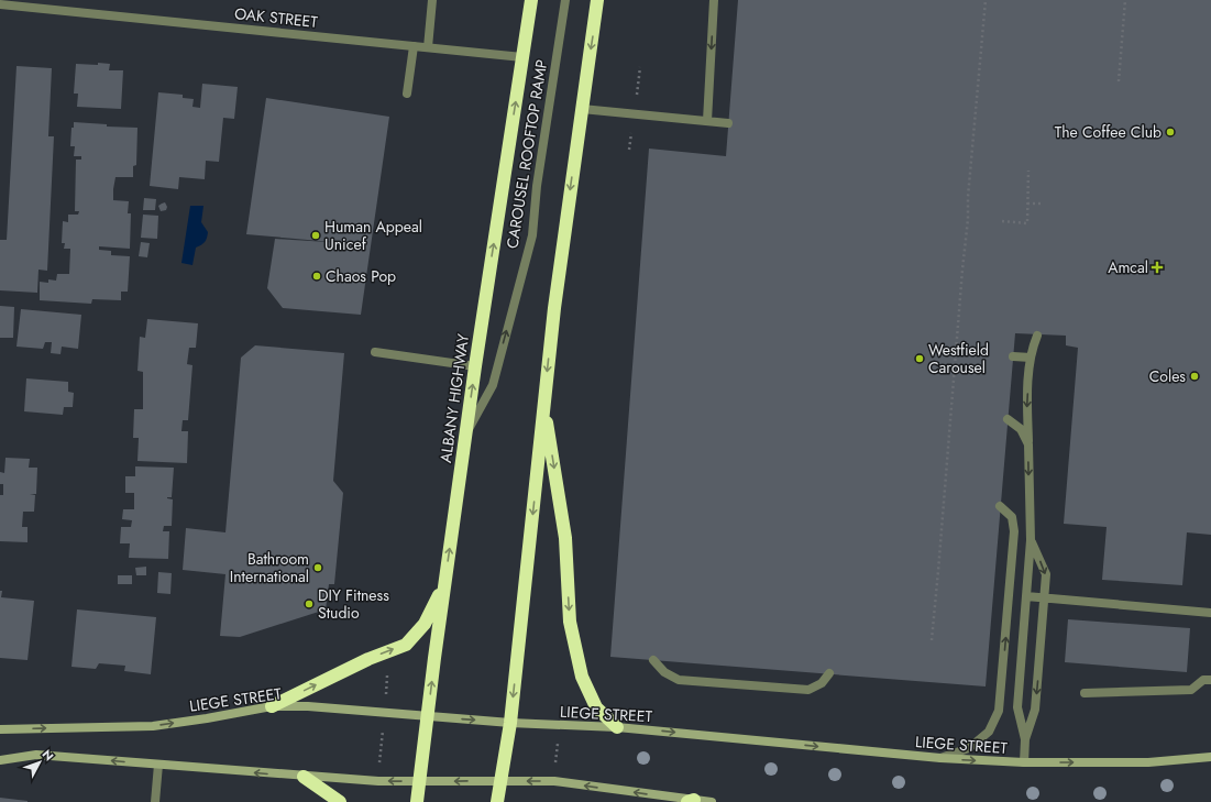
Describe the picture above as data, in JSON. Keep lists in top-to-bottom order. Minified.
{"streets":{"highway":["ALBANY HIGHWAY"],"street":["OAK STREET","CAROUSEL ROOFTOP RAMP","LIEGE STREET"]},"crossings":[["OAK STREET","ALBANY HIGHWAY"],["CAROUSEL ROOFTOP RAMP","ALBANY HIGHWAY"],["ALBANY HIGHWAY","LIEGE STREET"]],"one_way":["CAROUSEL ROOFTOP RAMP"],"places":{"other":["The Coffee Club","Human Appeal Unicef","Chaos Pop","Westfield Carousel","Coles","Bathroom International","DIY Fitness Studio"],"health":["Amcal"]},"north":"top right"}
